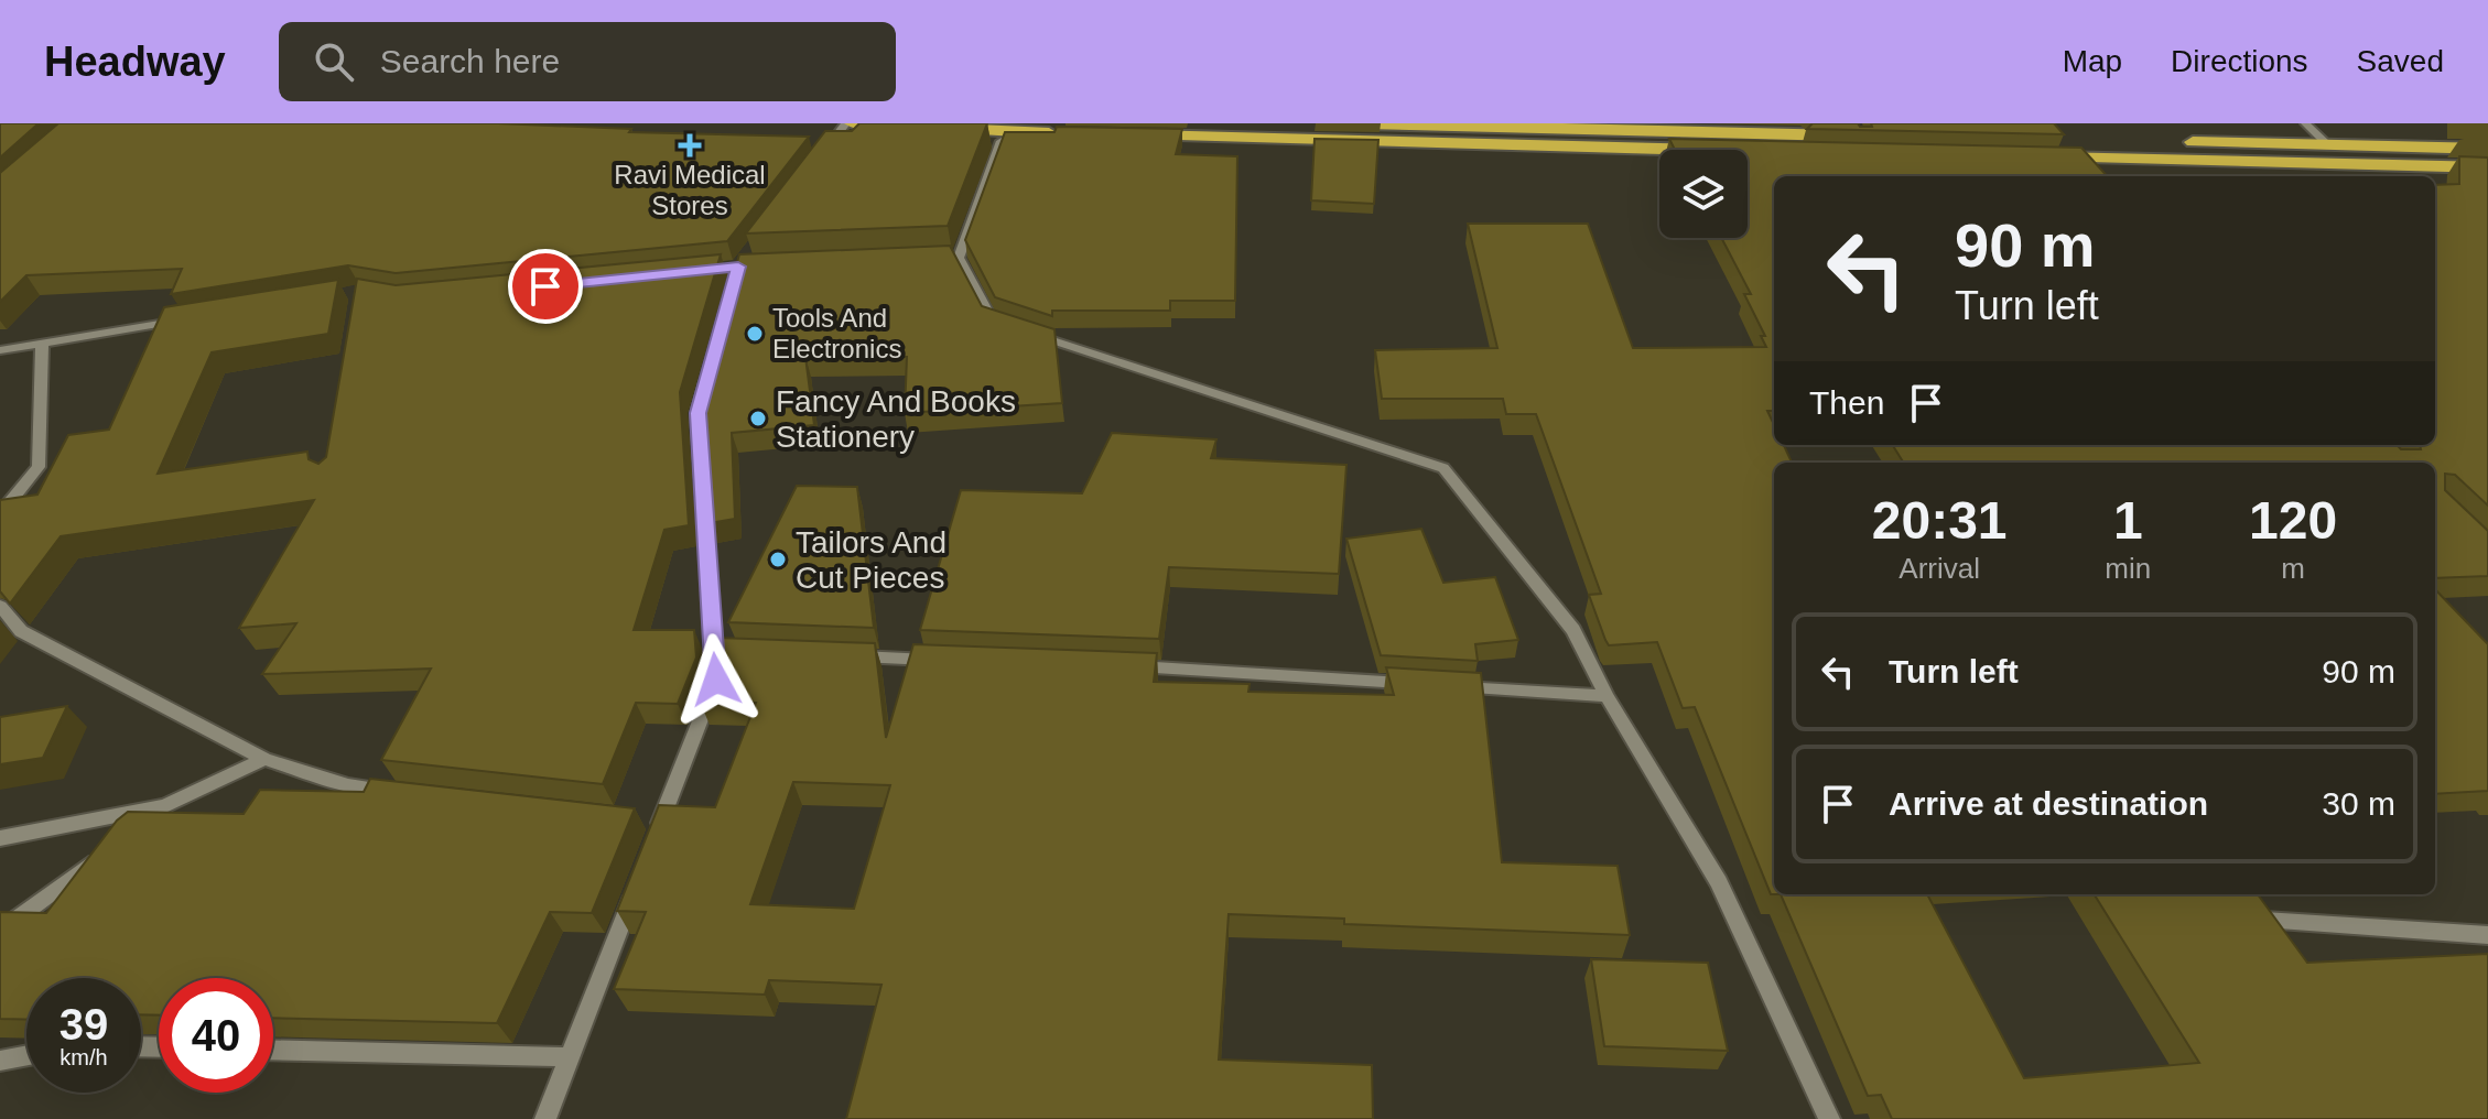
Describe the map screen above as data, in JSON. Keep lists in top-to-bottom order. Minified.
{"places":{"health":["Ravi Medical Stores"],"other":["Tools And Electronics","Fancy And Books Stationery","Tailors And Cut Pieces"]},"page":{"header":"Headway","search":"Search here","nav":["Map","Directions","Saved"],"turn":["90 m","Turn left"],"then":"Then","eta":["20:31","Arrival","1","min","120","m"],"list":[{"name":"Turn left","value":"90 m"},{"name":"Arrive at destination","value":"30 m"}],"speed":"39 km/h","limit":"40"}}
